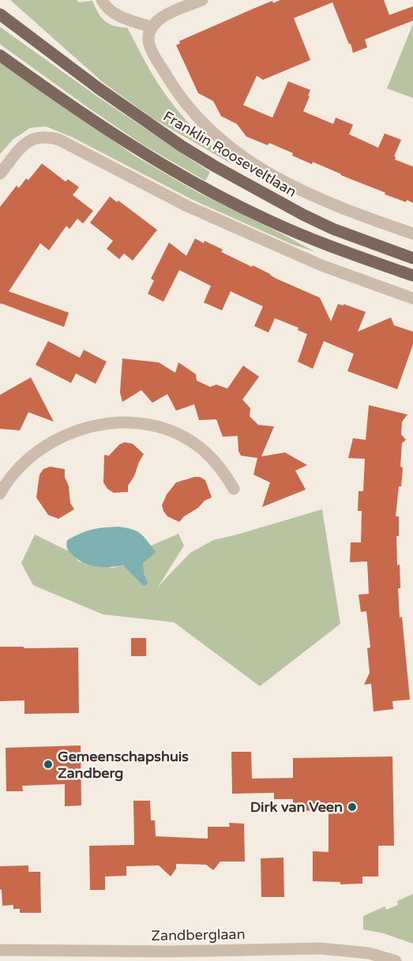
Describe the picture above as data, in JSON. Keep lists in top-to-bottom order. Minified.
{"streets":{"main road":["Franklin Rooseveltlaan"],"street":["Zandberglaan"]},"places":["Gemeenschapshuis Zandberg","Dirk van Veen"]}
